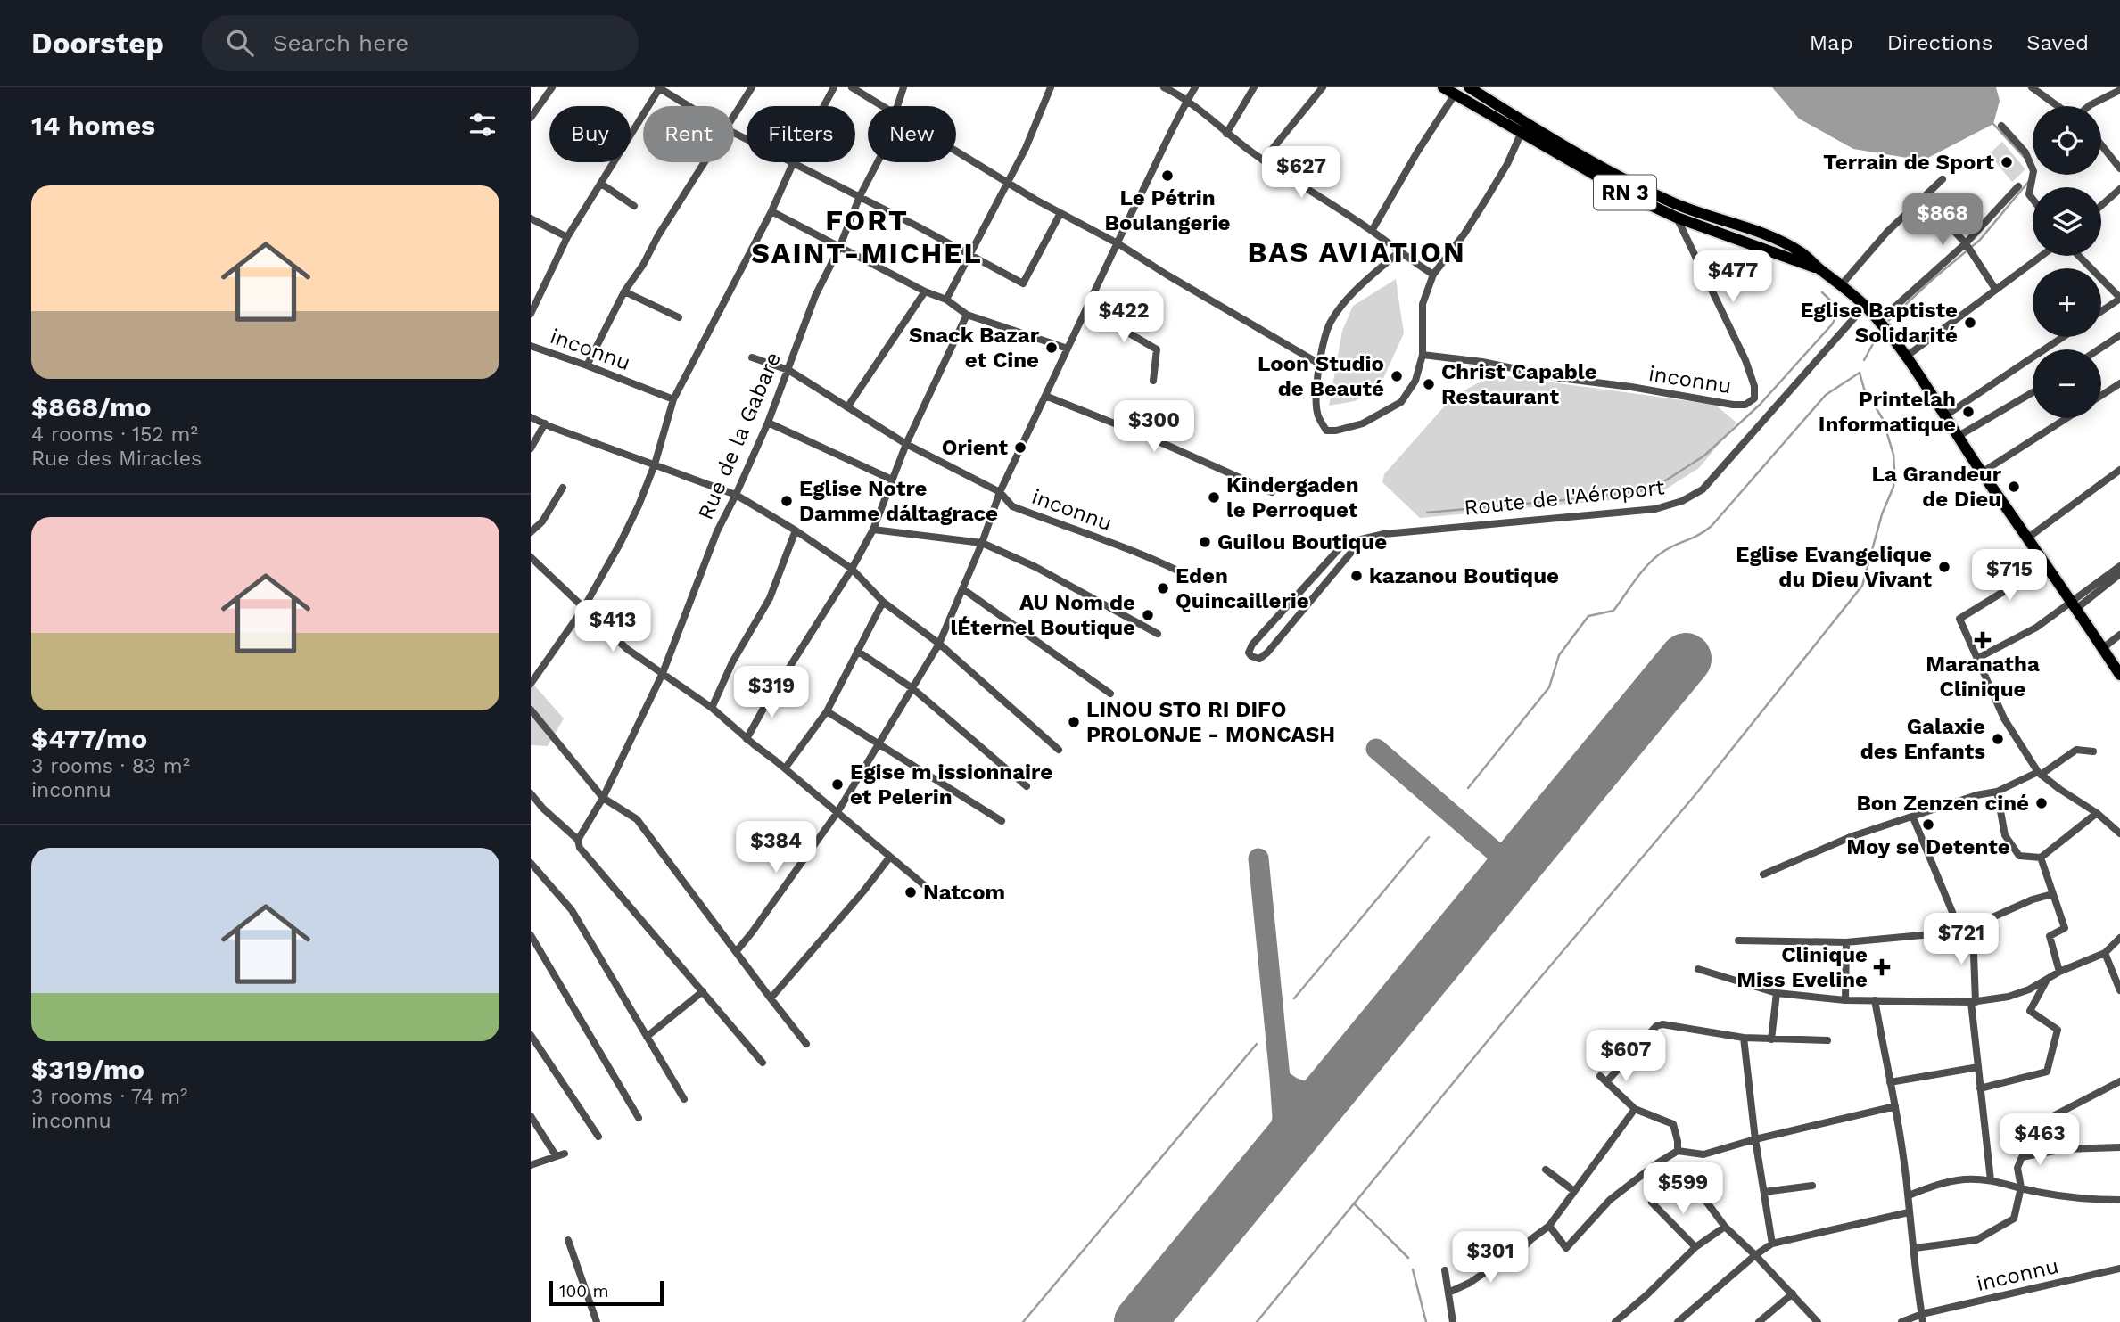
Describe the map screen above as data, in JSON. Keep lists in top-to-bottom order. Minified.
{"streets":{"main road":["RN 3"],"street":["inconnu","Rue de la Gabare","Route de l'Aéroport"]},"crossings":[["RN 3","inconnu"],["RN 3","Route de l'Aéroport"],["inconnu","Rue de la Gabare"]],"districts":["FORT SAINT-MICHEL","BAS AVIATION"],"places":{"other":["Terrain de Sport","Le Pétrin Boulangerie","Eglise Baptiste Solidarité","Snack Bazar et Cine","Loon Studio de Beauté","Christ Capable Restaurant","Printelah Informatique","Orient","La Grandeur de Dieu","Kindergaden le Perroquet","Eglise Notre Damme dáltagrace","Guilou Boutique","Eglise Evangelique du Dieu Vivant","kazanou Boutique","Eden Quincaillerie","AU Nom de lÉternel Boutique","LINOU STO RI DIFO PROLONJE - MONCASH","Galaxie des Enfants","Egise m issionnaire et Pelerin","Bon Zenzen ciné","Moy se Detente","Natcom"],"health":["Maranatha Clinique","Clinique Miss Eveline"]},"scale_bar":"100 m","page":{"header":"Doorstep","search":"Search here","nav":["Map","Directions","Saved"],"heading":"14 homes","map_buttons":["+","−"],"chip":["Buy","Rent","Filters","New"],"price":["$627","$868","$477","$422","$300","$715","$413","$319","$384","$721","$607","$463","$599","$301"],"list":[{"name":"$868/mo","note":"4 rooms · 152 m² · Rue des Miracles"},{"name":"$477/mo","note":"3 rooms · 83 m² · inconnu"},{"name":"$319/mo","note":"3 rooms · 74 m² · inconnu"}],"scale":"100 m"}}
